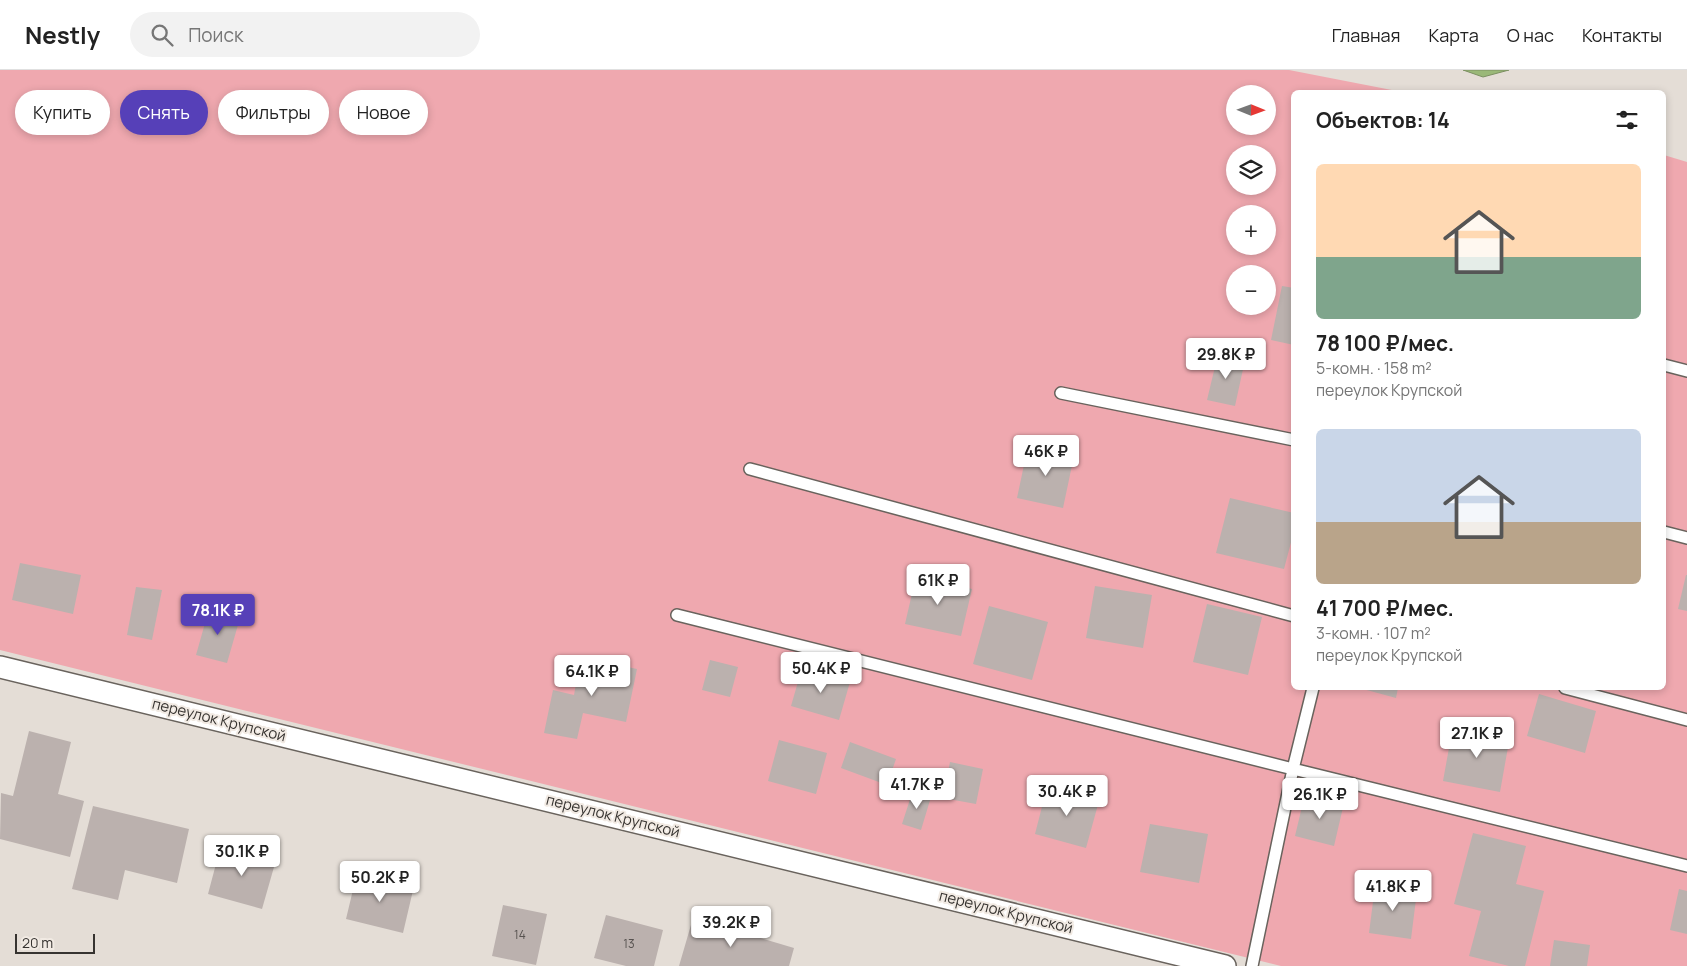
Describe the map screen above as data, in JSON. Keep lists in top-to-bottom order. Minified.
{"streets":{"street":["переулок Крупской"]},"house_numbers":["14","13"],"scale_bar":"20 m","north":"right","page":{"header":"Nestly","search":"Поиск","nav":["Главная","Карта","О нас","Контакты"],"map_buttons":["+","−"],"chip":["Купить","Снять","Фильтры","Новое"],"heading":"Объектов: 14","list":[{"name":"78 100 ₽/мес.","note":"5-комн. · 158 m² · переулок Крупской"},{"name":"41 700 ₽/мес.","note":"3-комн. · 107 m² · переулок Крупской"}],"price":["29.8K ₽","46K ₽","61K ₽","78.1K ₽","50.4K ₽","64.1K ₽","27.1K ₽","41.7K ₽","30.4K ₽","26.1K ₽","30.1K ₽","50.2K ₽","41.8K ₽","39.2K ₽"],"scale":"20 m"}}
